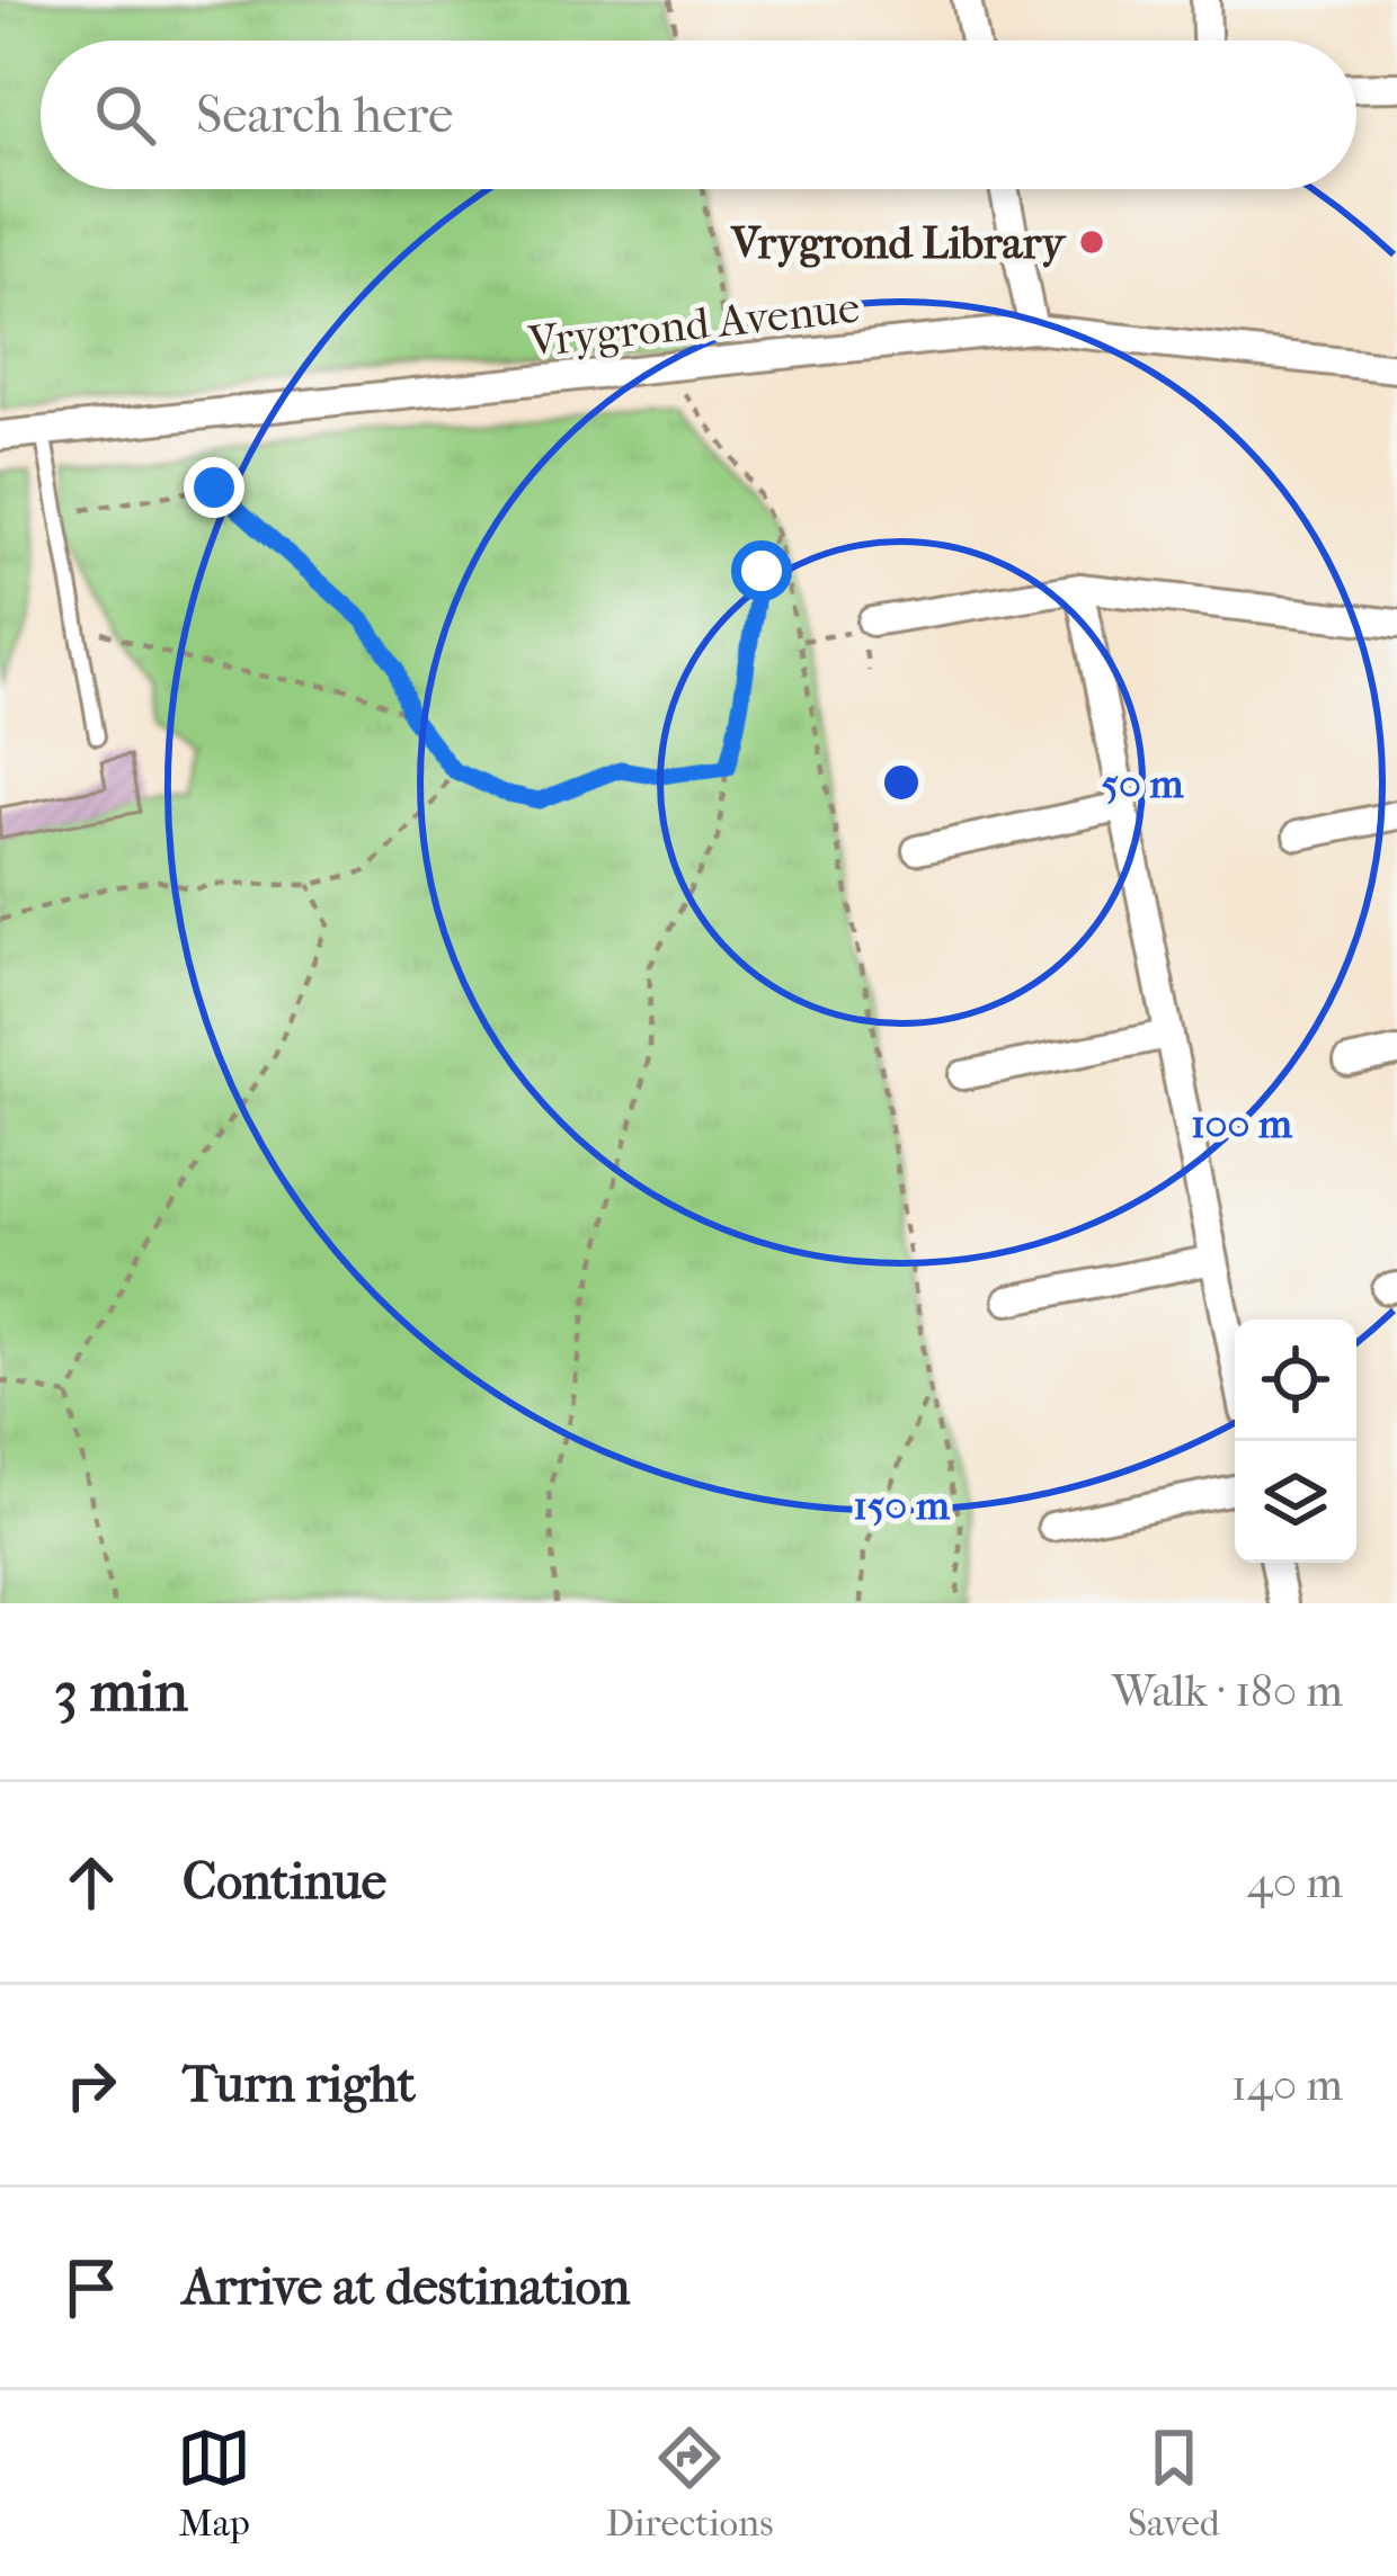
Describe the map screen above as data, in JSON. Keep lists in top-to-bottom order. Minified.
{"streets":{"street":["Vrygrond Avenue"]},"places":["Vrygrond Library"],"page":{"search":"Search here","heading":["3 min","Walk · 180 m"],"list":[["Continue","40 m"],["Turn right","140 m"],"Arrive at destination"],"nav":["Map","Directions","Saved"]},"rings":["50 m","100 m","150 m"]}
